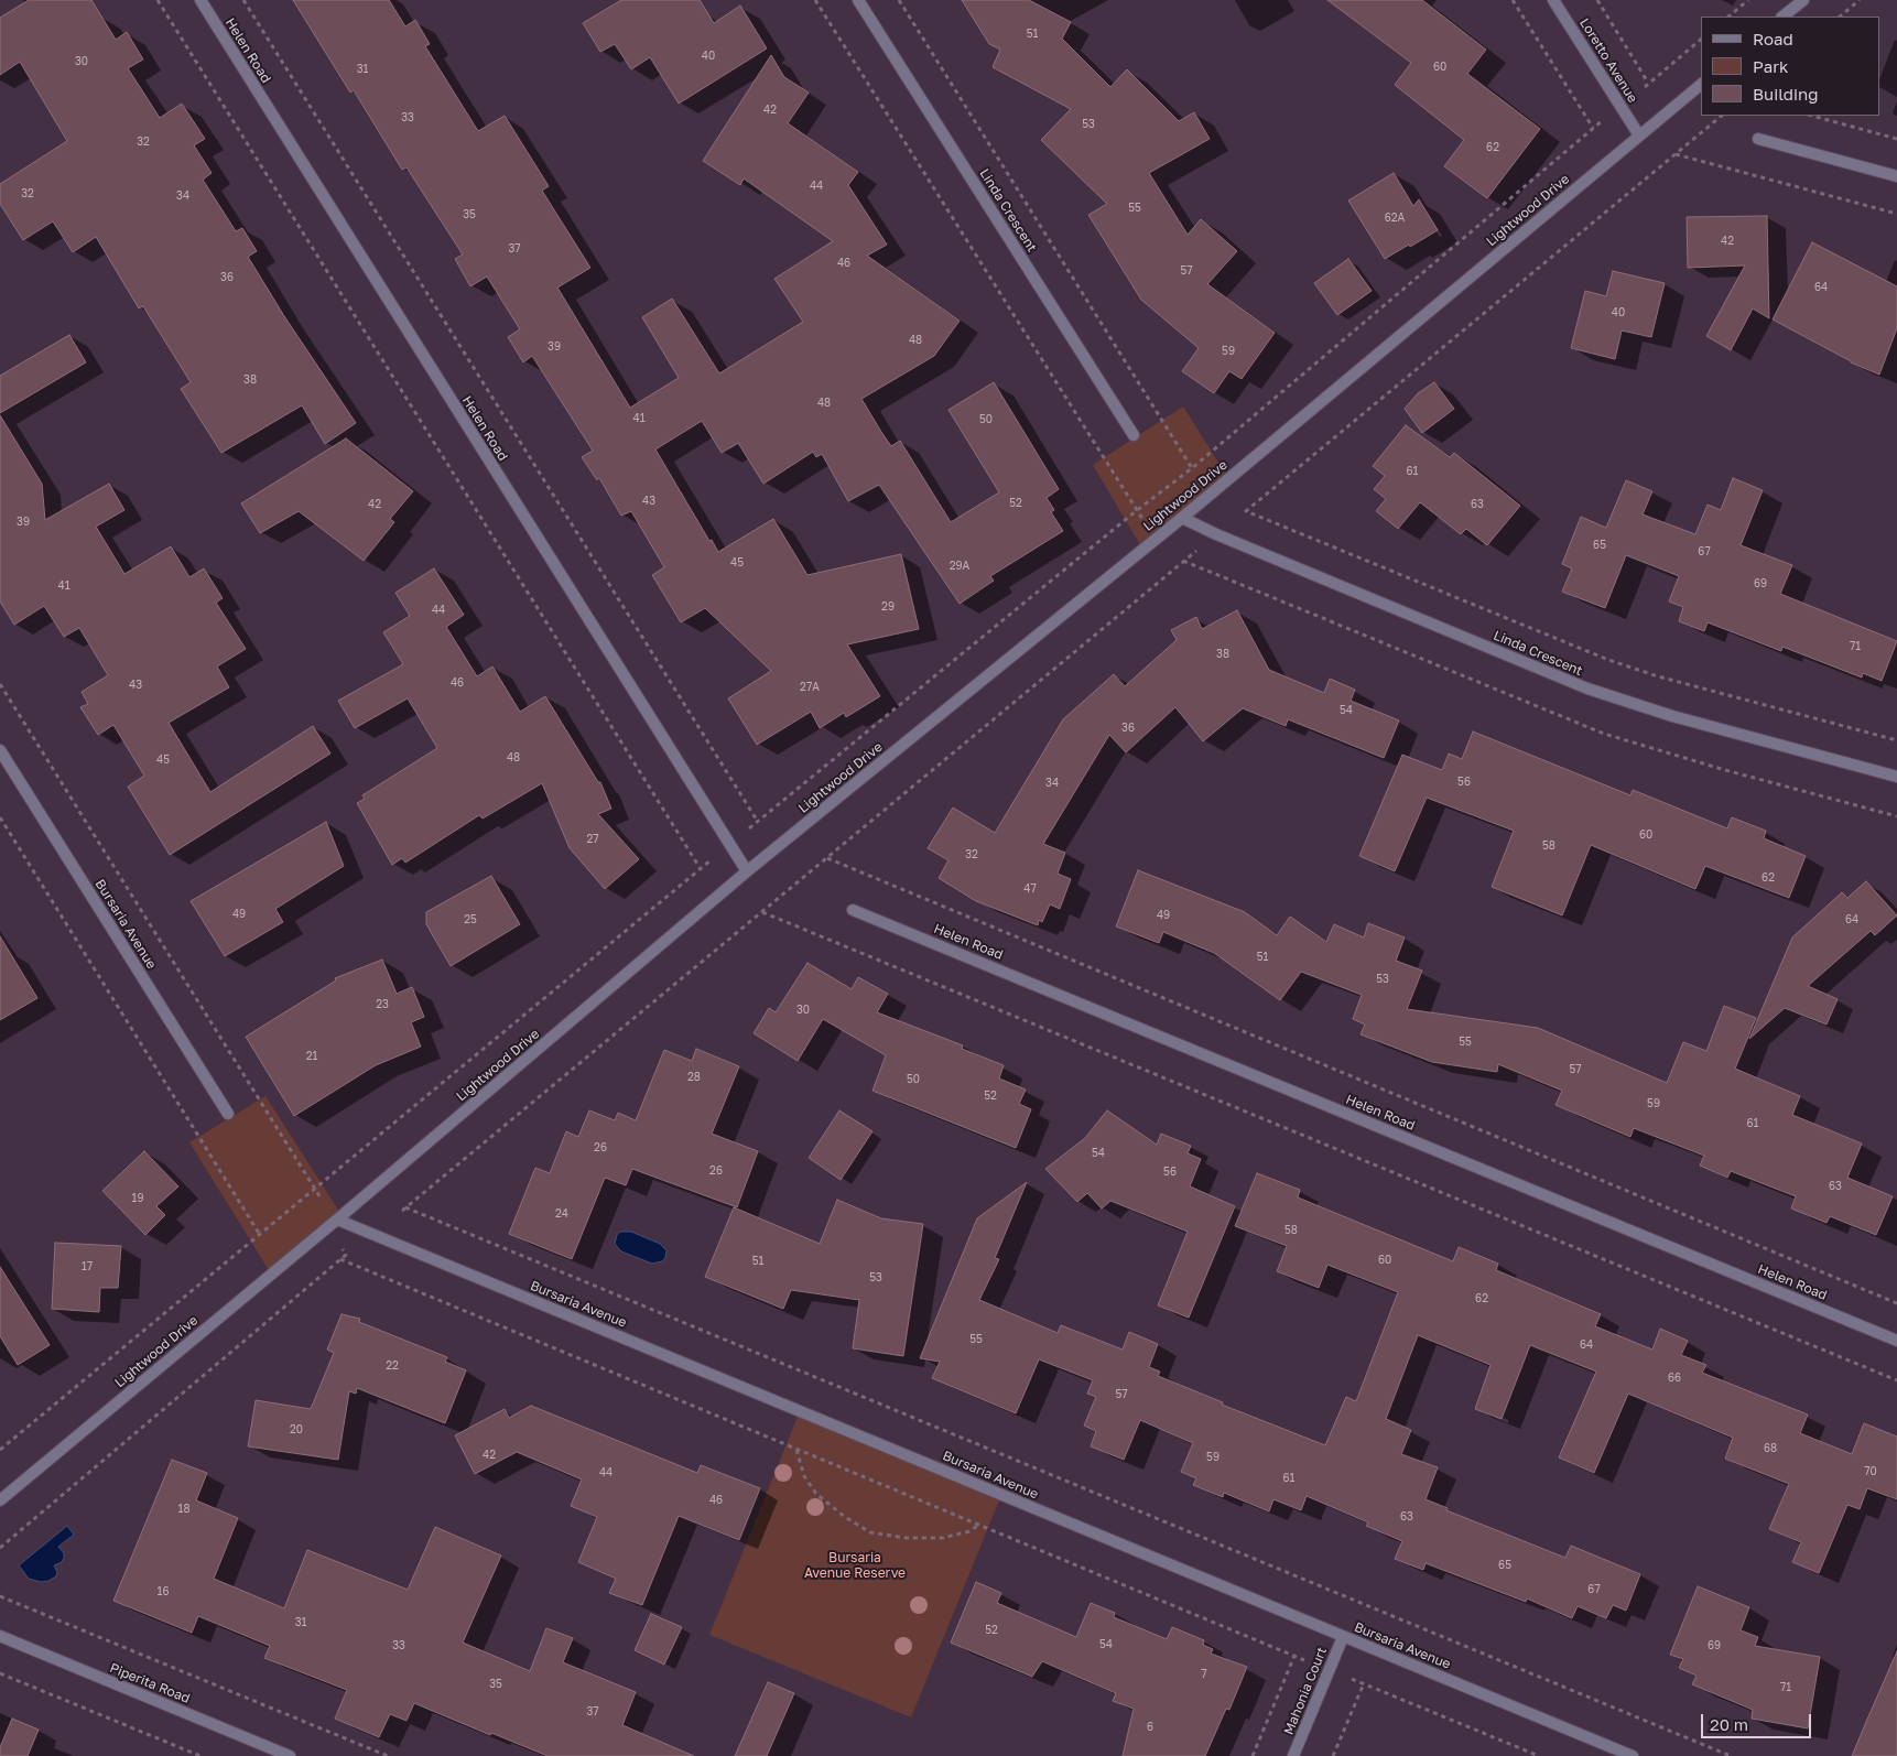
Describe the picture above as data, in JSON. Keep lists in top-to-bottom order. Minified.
{"streets":{"street":["Helen Road","Loretto Avenue","Linda Crescent","Lightwood Drive","Bursaria Avenue","Piperita Road","Mahonia Court"]},"crossings":[["Helen Road","Lightwood Drive"],["Loretto Avenue","Lightwood Drive"],["Linda Crescent","Lightwood Drive"],["Lightwood Drive","Bursaria Avenue"],["Bursaria Avenue","Mahonia Court"]],"parks":["Bursaria Avenue Reserve"],"house_numbers":["51","40","30","60","31","42","33","53","32","62","44","32","34","55","35","62A","42","37","46","57","36","64","40","48","39","59","38","48","41","50","61","43","52","42","63","39","65","67","45","29A","69","41","29","44","71","38","46","43","27A","54","36","48","45","56","34","60","27","58","32","62","47","49","49","25","64","51","53","23","30","55","21","57","28","50","52","59","61","26","54","26","56","63","19","24","58","60","51","17","53","62","55","64","22","66","57","20","68","42","59","70","44","61","46","18","63","65","67","16","31","52","54","33","69","7","35","71","37","6"],"legend":["Road","Park","Building"],"scale_bar":"20 m"}
